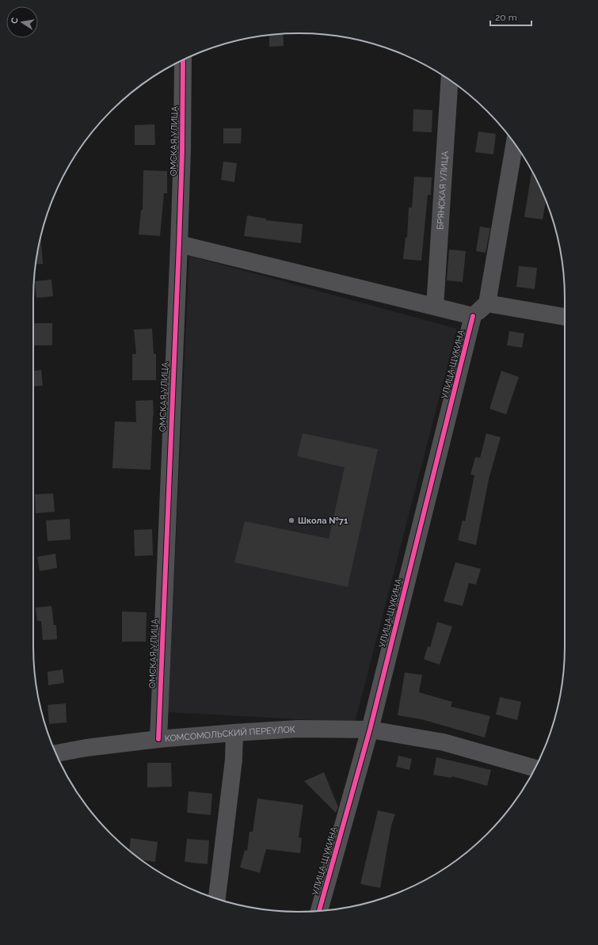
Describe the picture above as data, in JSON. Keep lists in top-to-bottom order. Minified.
{"streets":{"street":["ОМСКАЯ УЛИЦА","БРЯНСКАЯ УЛИЦА","УЛИЦА ЩУКИНА","КОМСОМОЛЬСКИЙ ПЕРЕУЛОК"]},"crossings":[["ОМСКАЯ УЛИЦА","КОМСОМОЛЬСКИЙ ПЕРЕУЛОК"],["УЛИЦА ЩУКИНА","КОМСОМОЛЬСКИЙ ПЕРЕУЛОК"]],"places":["Школа №71"],"scale_bar":"20 m","north":"left"}
